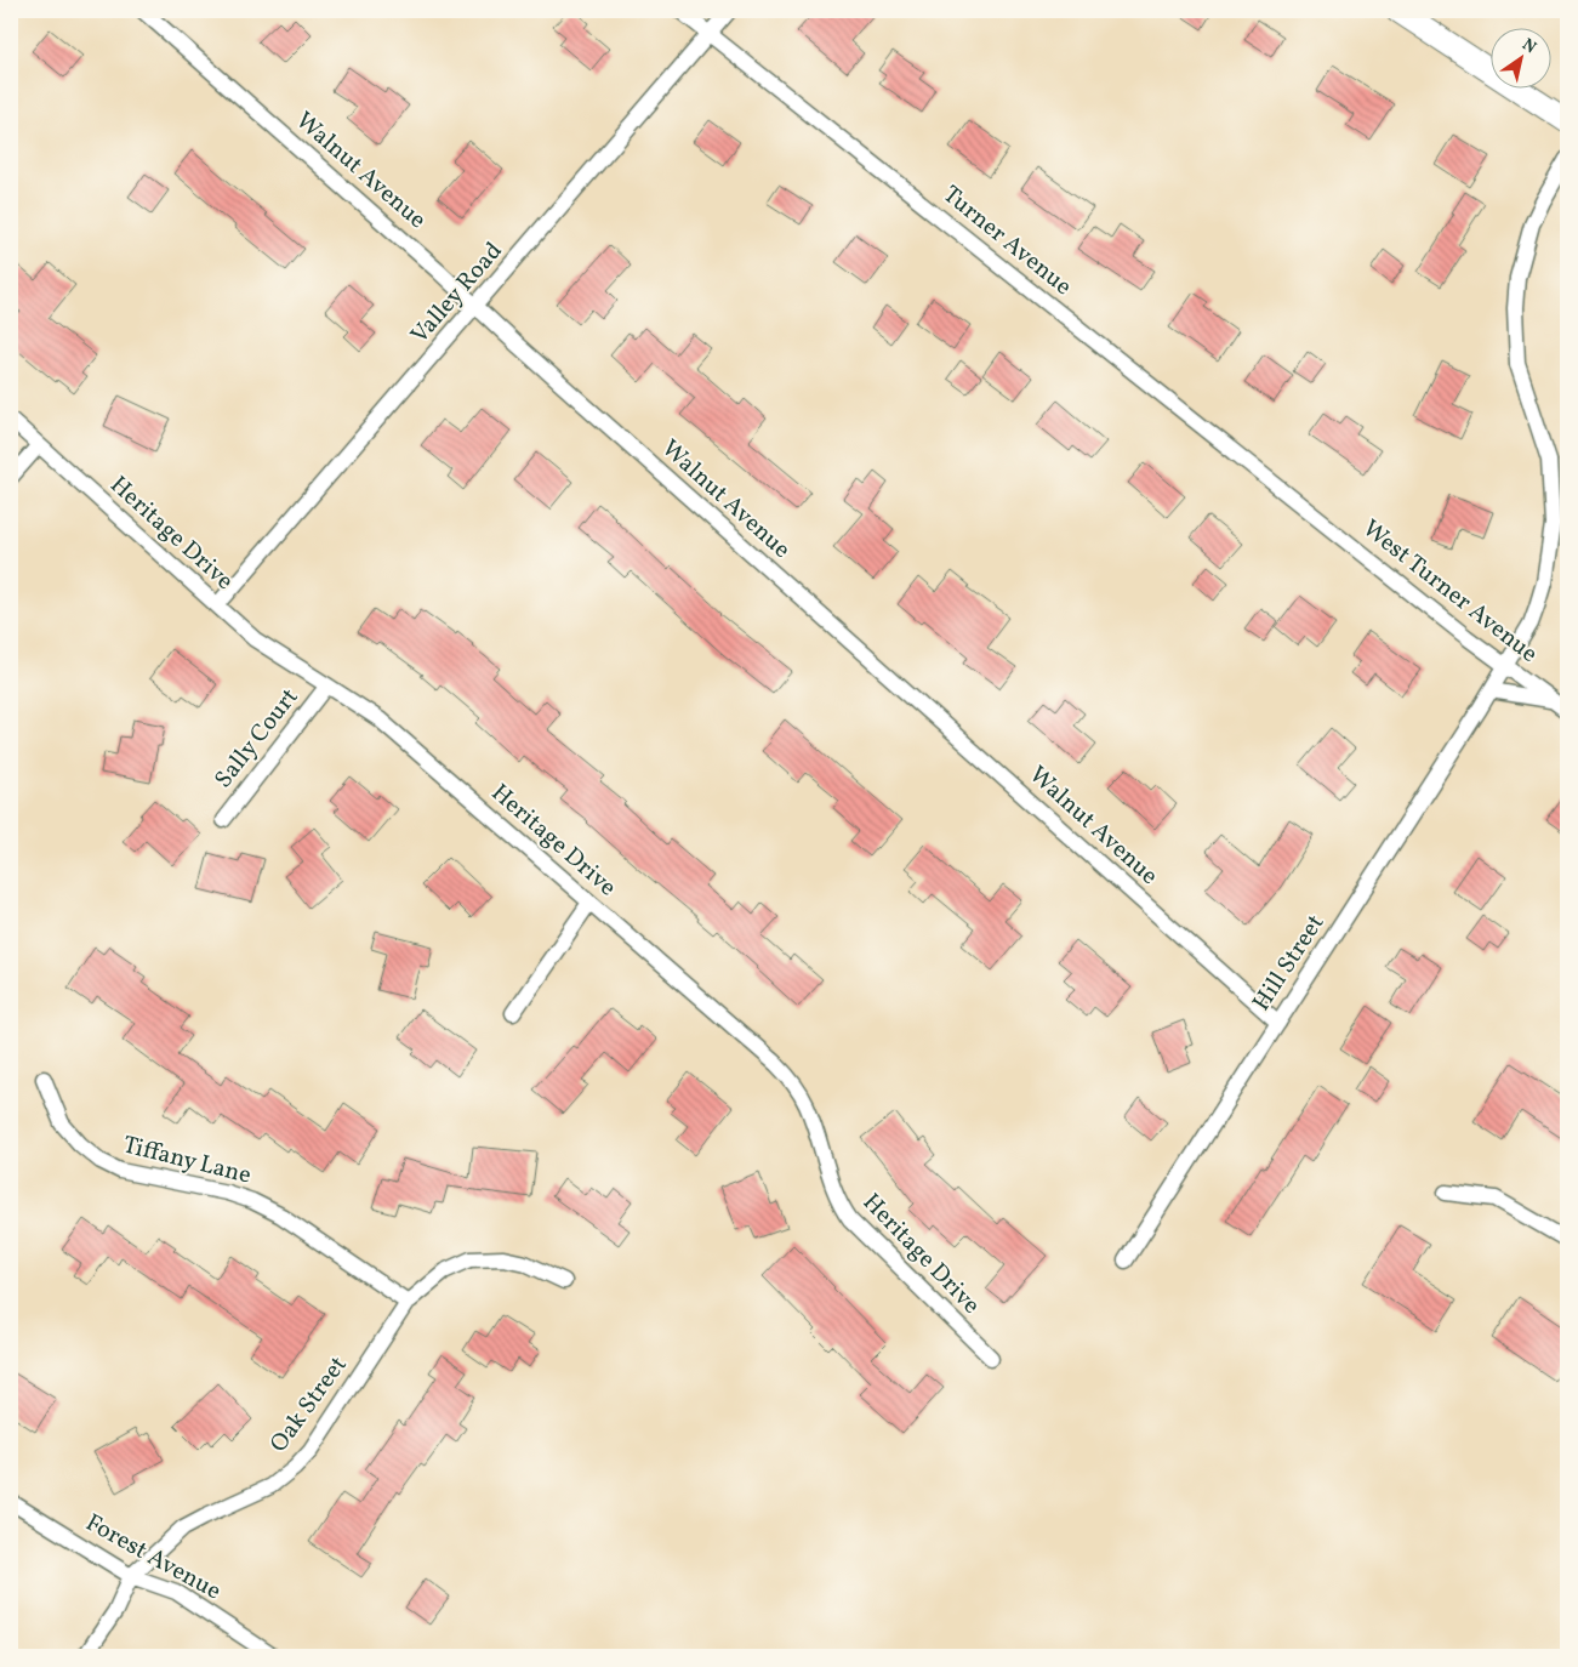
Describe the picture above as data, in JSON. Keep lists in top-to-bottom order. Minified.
{"streets":{"street":["Walnut Avenue","Turner Avenue","Valley Road","Heritage Drive","West Turner Avenue","Sally Court","Hill Street","Tiffany Lane","Oak Street","Forest Avenue"]},"crossings":[["Walnut Avenue","Valley Road"],["Walnut Avenue","Hill Street"],["Turner Avenue","Valley Road"],["Turner Avenue","West Turner Avenue"],["Valley Road","Heritage Drive"],["Heritage Drive","Sally Court"],["West Turner Avenue","Hill Street"],["Tiffany Lane","Oak Street"],["Oak Street","Forest Avenue"]],"north":"top right"}
